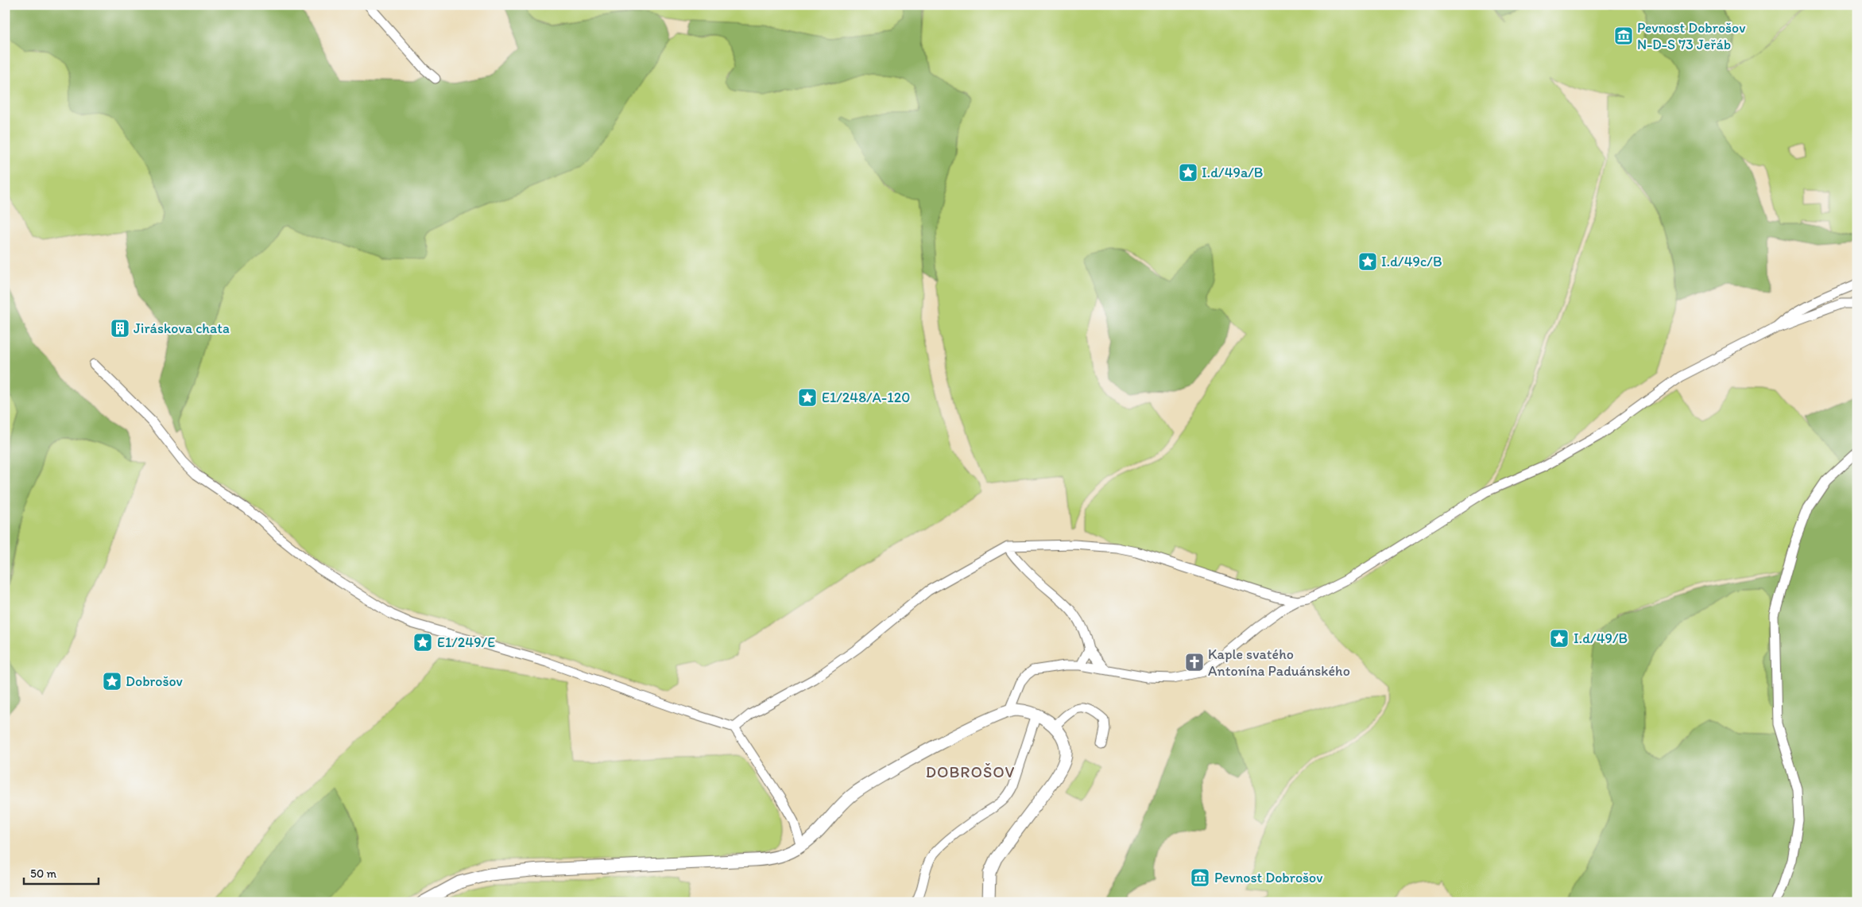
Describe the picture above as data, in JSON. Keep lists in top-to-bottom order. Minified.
{"districts":["DOBROŠOV"],"places":{"museum":["Pevnost Dobrošov N-D-S 73 Jeřáb","Pevnost Dobrošov"],"place":["I.d/49a/B","I.d/49c/B","E1/248/A-120","I.d/49/B","E1/249/E","Dobrošov"],"building":["Jiráskova chata"],"church":["Kaple svatého Antonína Paduánského"]},"scale_bar":"50 m"}
